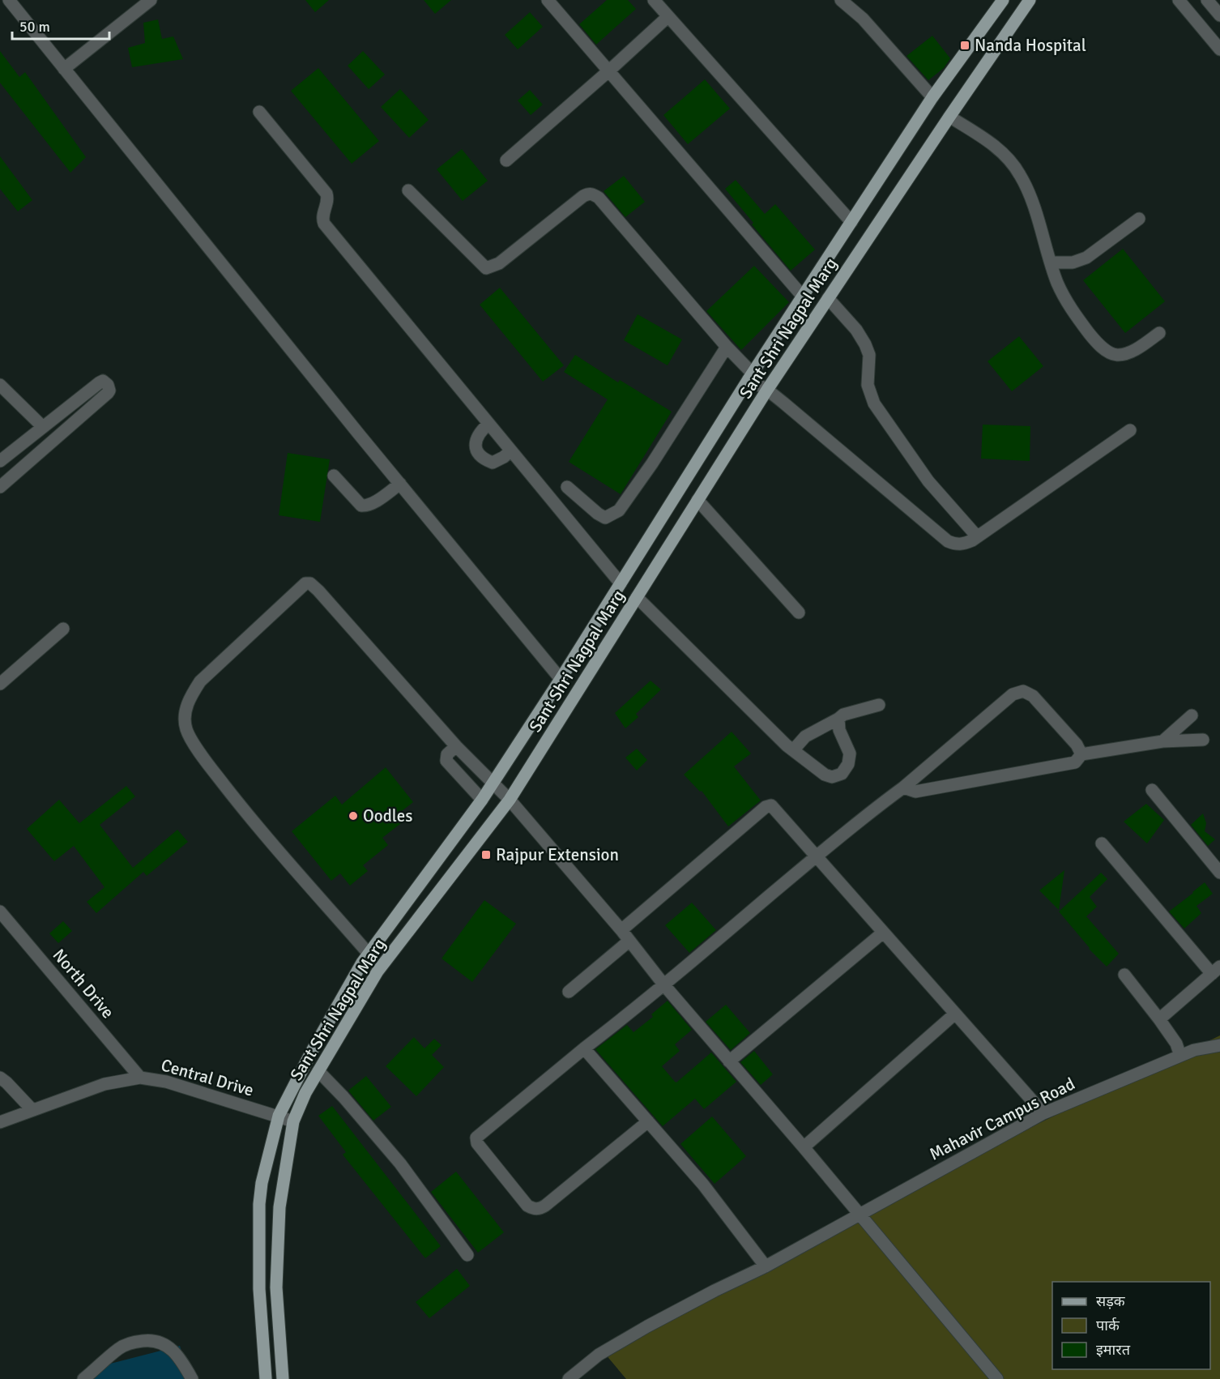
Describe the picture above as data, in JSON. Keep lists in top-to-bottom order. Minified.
{"streets":{"main road":["Sant Shri Nagpal Marg"],"street":["North Drive","Central Drive","Mahavir Campus Road"]},"crossings":[["Sant Shri Nagpal Marg","Central Drive"],["North Drive","Central Drive"]],"places":{"transit":["Nanda Hospital","Rajpur Extension"],"other":["Oodles"]},"legend":["सड़क","पार्क","इमारत"],"scale_bar":"50 m"}
